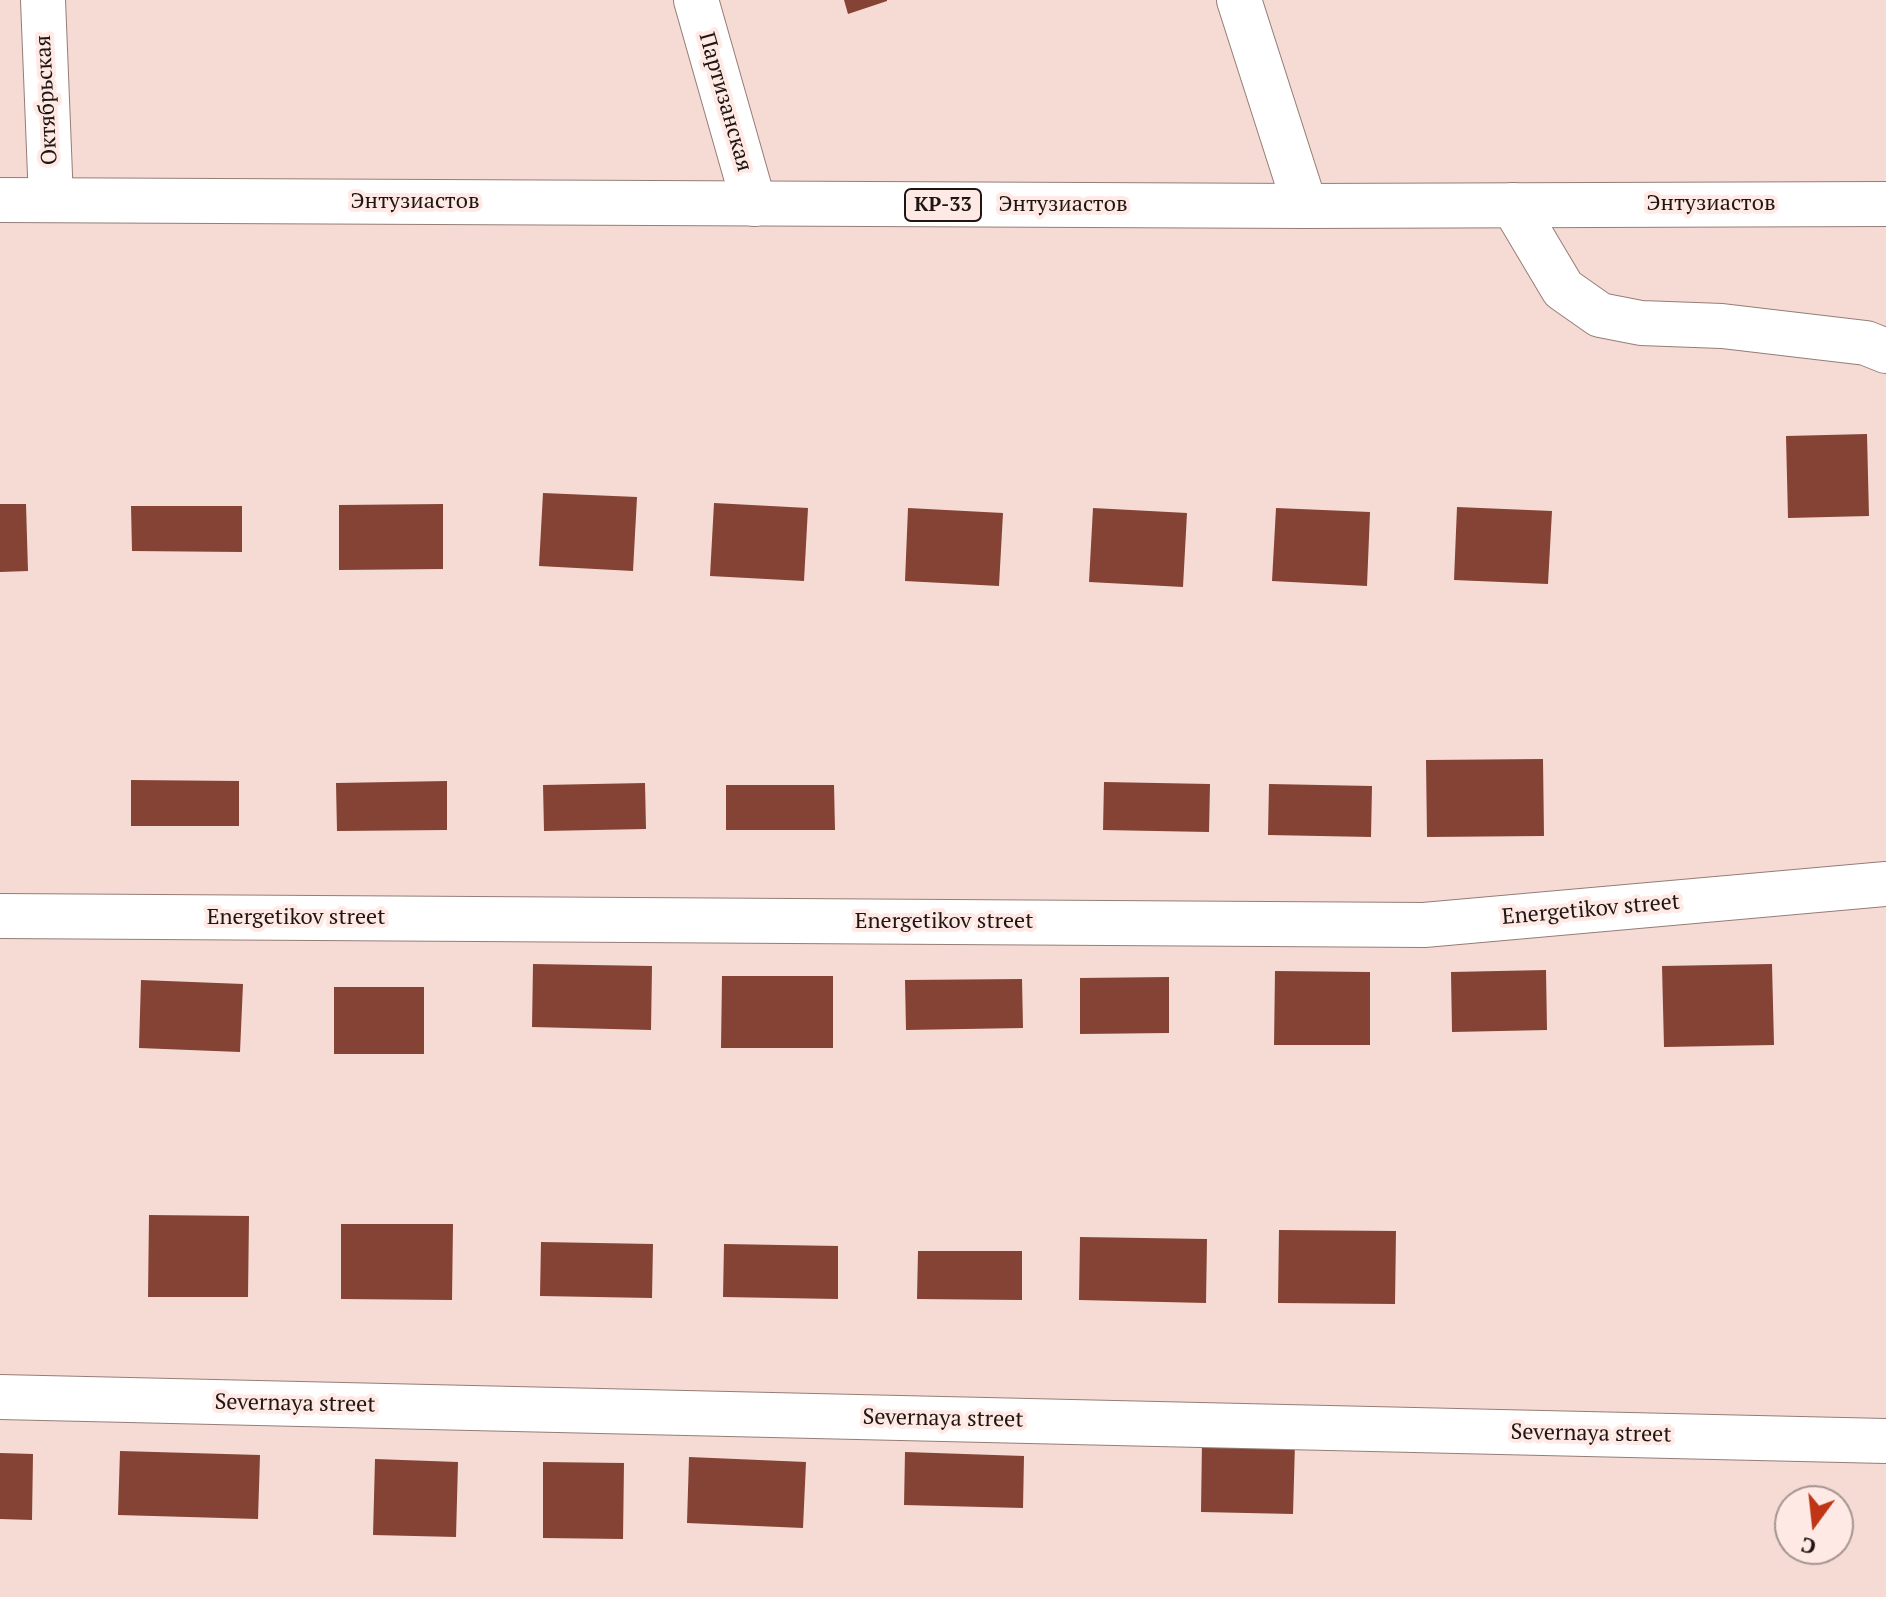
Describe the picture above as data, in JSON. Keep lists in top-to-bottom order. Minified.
{"streets":{"street":["Октябрьская","Партизанская","Энтузиастов","KP-33","Energetikov street","Severnaya street"]},"crossings":[["Октябрьская","Энтузиастов"],["Партизанская","Энтузиастов"]],"north":"bottom"}
